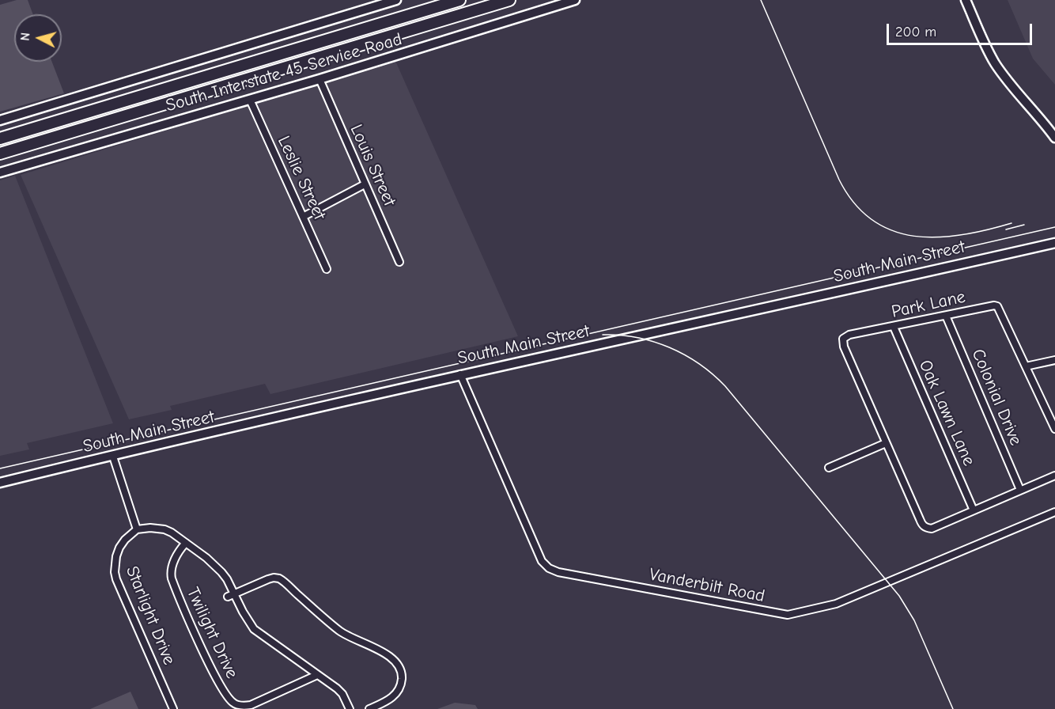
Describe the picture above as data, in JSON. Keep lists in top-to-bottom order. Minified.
{"streets":{"main road":["South Interstate 45 Service Road","South Main Street"],"street":["Louis Street","Leslie Street","Park Lane","Colonial Drive","Oak Lawn Lane","Vanderbilt Road","Starlight Drive","Twilight Drive"]},"crossings":[["South Interstate 45 Service Road","Louis Street"],["South Interstate 45 Service Road","Leslie Street"],["South Main Street","Vanderbilt Road"],["Park Lane","Colonial Drive"],["Park Lane","Oak Lawn Lane"]],"scale_bar":"200 m","north":"left"}
